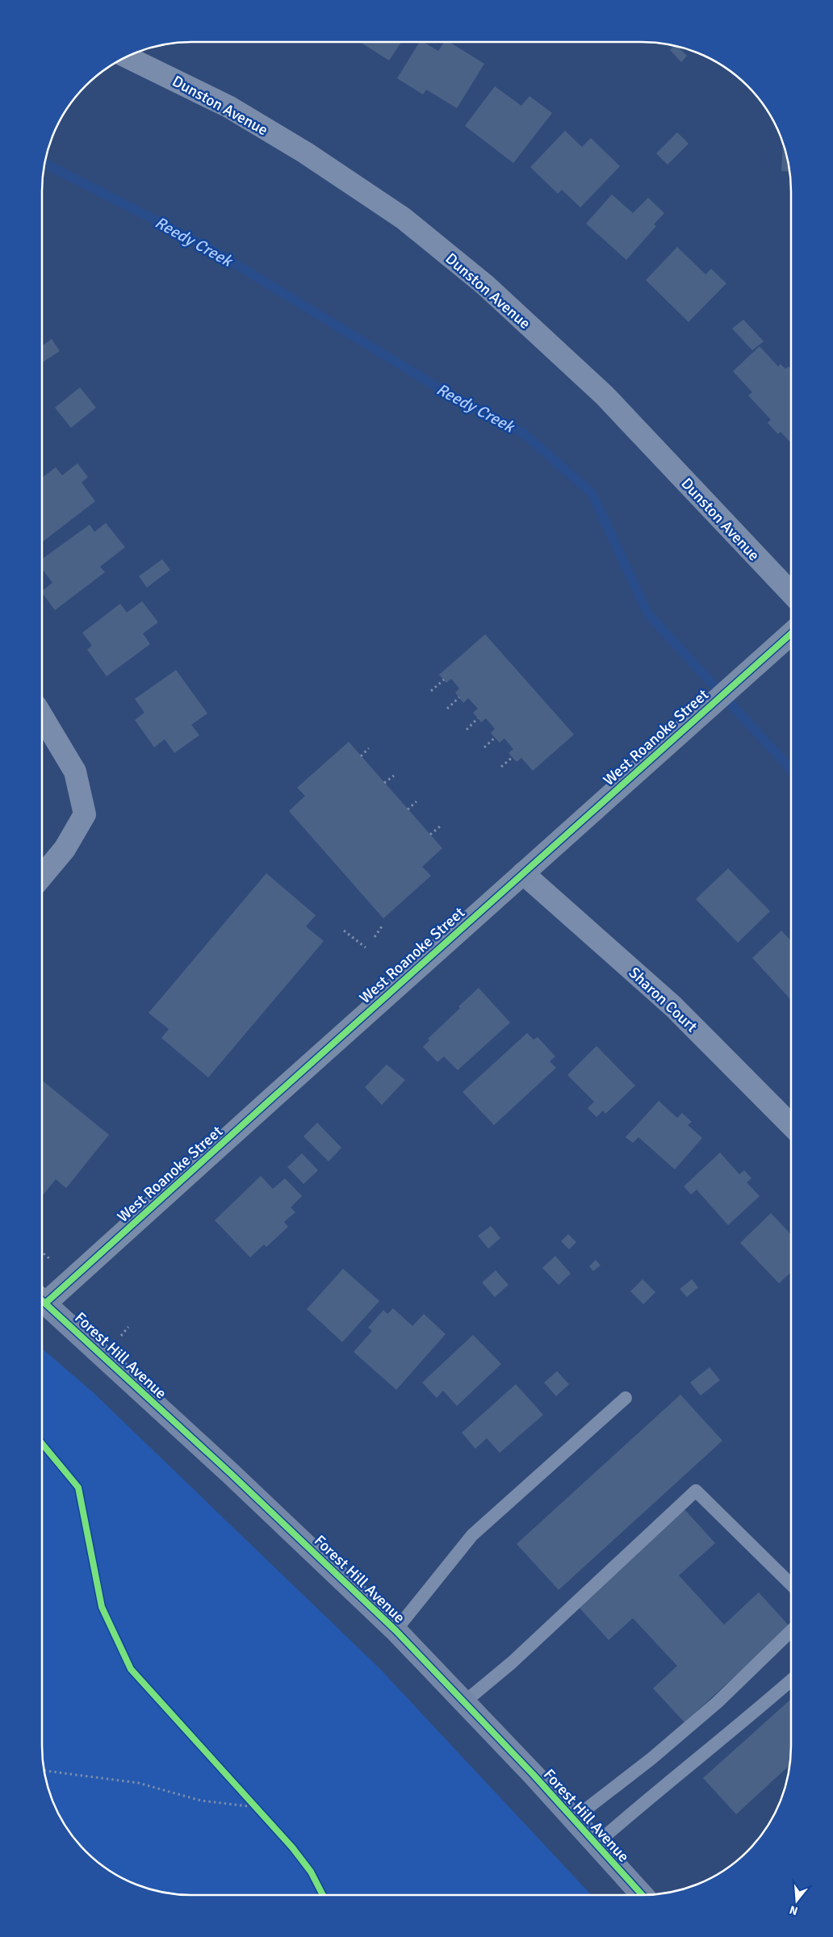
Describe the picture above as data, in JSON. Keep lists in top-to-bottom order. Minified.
{"streets":{"main road":["West Roanoke Street","Forest Hill Avenue"],"street":["Dunston Avenue","Sharon Court"]},"crossings":[["West Roanoke Street","Sharon Court"]],"water":["Reedy Creek"],"north":"bottom"}
